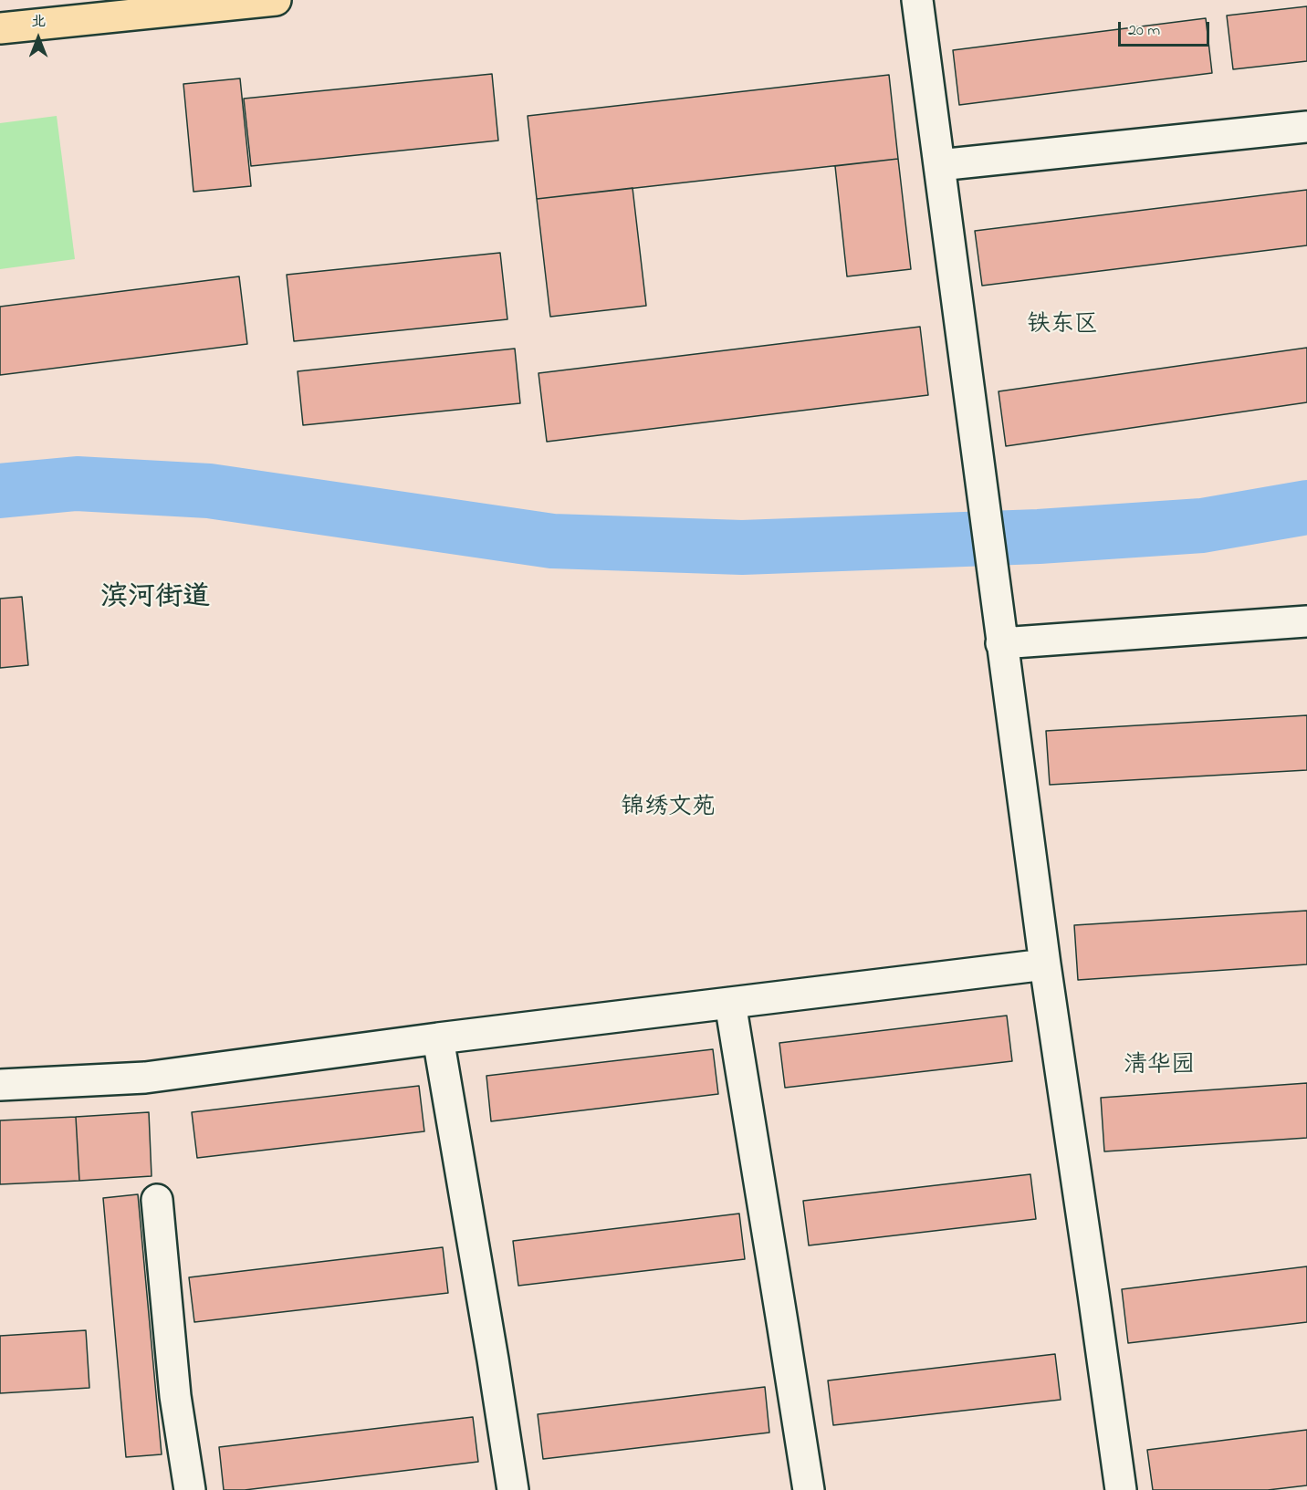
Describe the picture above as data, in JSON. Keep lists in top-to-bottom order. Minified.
{"districts":["铁东区","滨河街道","锦绣文苑","清华园"],"scale_bar":"20 m","north":"top"}
